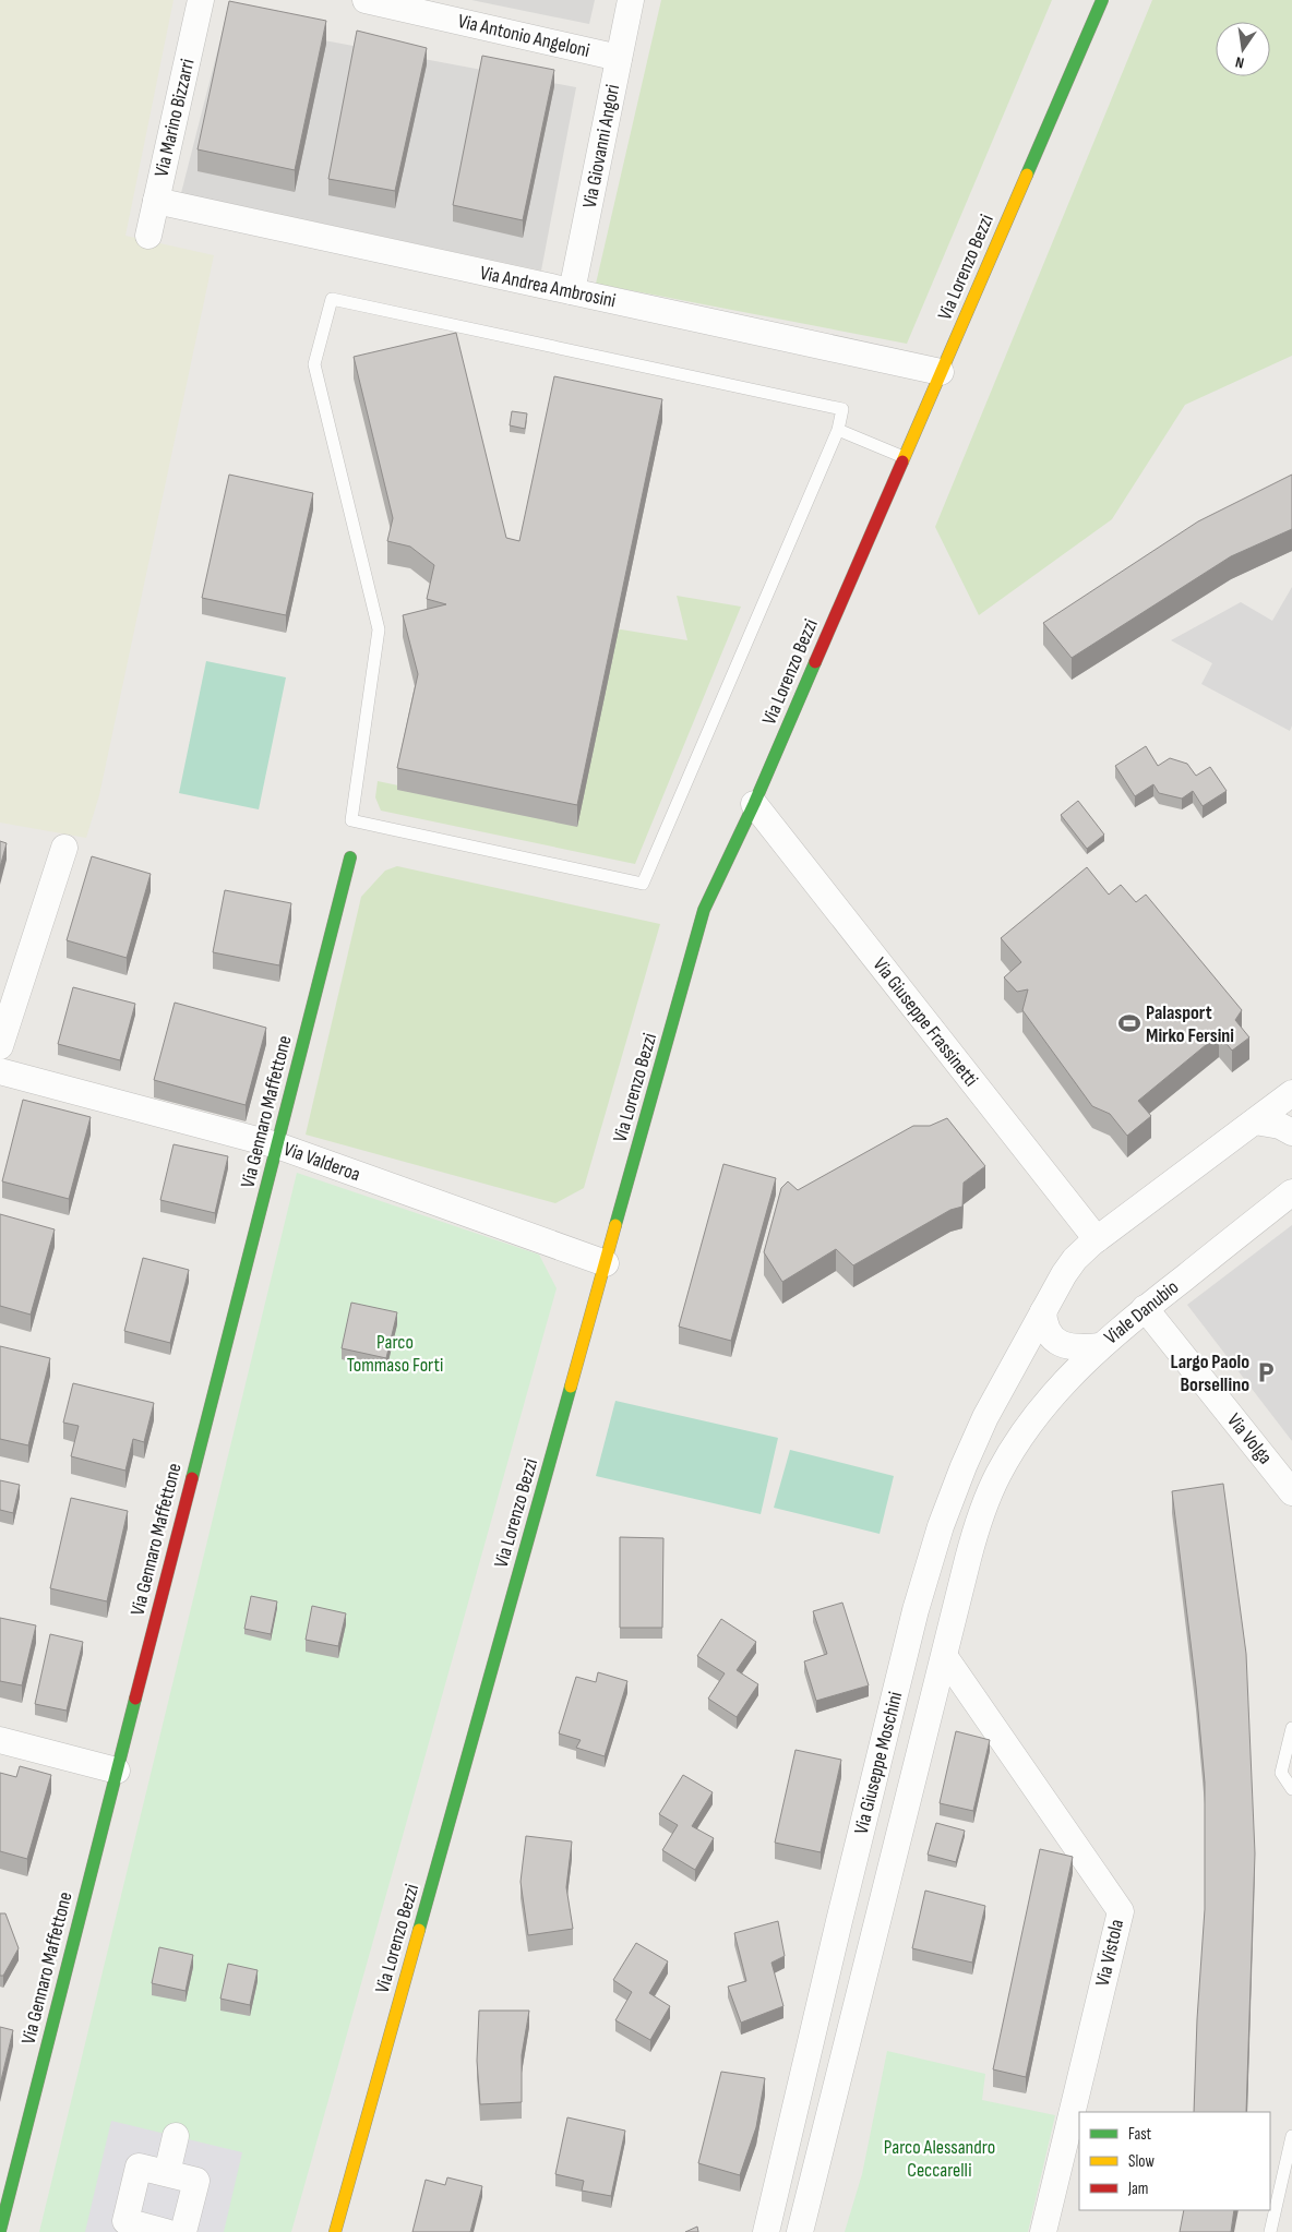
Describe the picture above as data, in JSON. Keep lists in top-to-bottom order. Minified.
{"streets":{"street":["Via Antonio Angeloni","Via Marino Bizzarri","Via Giovanni Angori","Via Lorenzo Bezzi","Via Andrea Ambrosini","Via Giuseppe Frassinetti","Via Gennaro Maffettone","Via Valderoa","Viale Danubio","Via Volga","Via Giuseppe Moschini","Via Vistola"]},"crossings":[["Via Antonio Angeloni","Via Giovanni Angori"],["Via Marino Bizzarri","Via Andrea Ambrosini"],["Via Giovanni Angori","Via Andrea Ambrosini"],["Via Lorenzo Bezzi","Via Andrea Ambrosini"],["Via Lorenzo Bezzi","Via Giuseppe Frassinetti"],["Via Lorenzo Bezzi","Via Valderoa"],["Via Gennaro Maffettone","Via Valderoa"],["Viale Danubio","Via Volga"],["Viale Danubio","Via Giuseppe Moschini"],["Via Giuseppe Moschini","Via Vistola"]],"parks":["Parco Tommaso Forti","Parco Alessandro Ceccarelli"],"places":{"sports":["Palasport Mirko Fersini"],"parking":["Largo Paolo Borsellino"]},"legend":["Fast","Slow","Jam"],"north":"bottom"}
